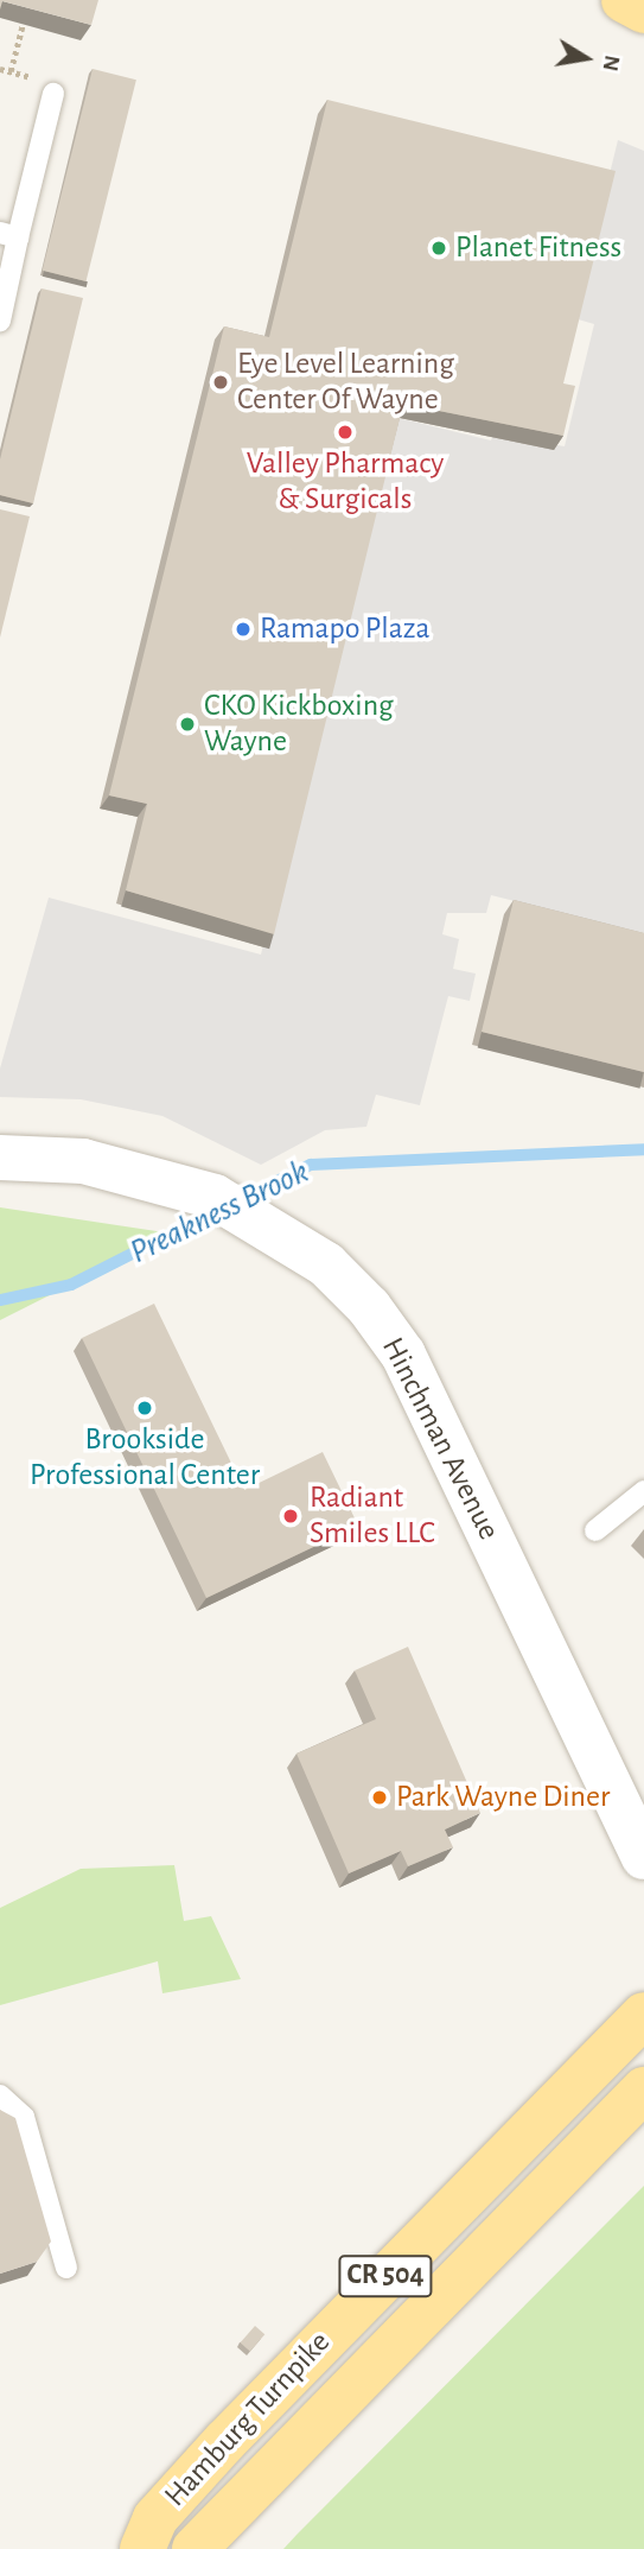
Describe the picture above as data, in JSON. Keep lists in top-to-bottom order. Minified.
{"streets":{"main road":["CR 504","Hamburg Turnpike"],"street":["Hinchman Avenue"]},"water":["Preakness Brook"],"places":["Planet Fitness","Eye Level Learning Center Of Wayne","Valley Pharmacy & Surgicals","Ramapo Plaza","CKO Kickboxing Wayne","Brookside Professional Center","Radiant Smiles LLC","Park Wayne Diner"],"north":"right"}
